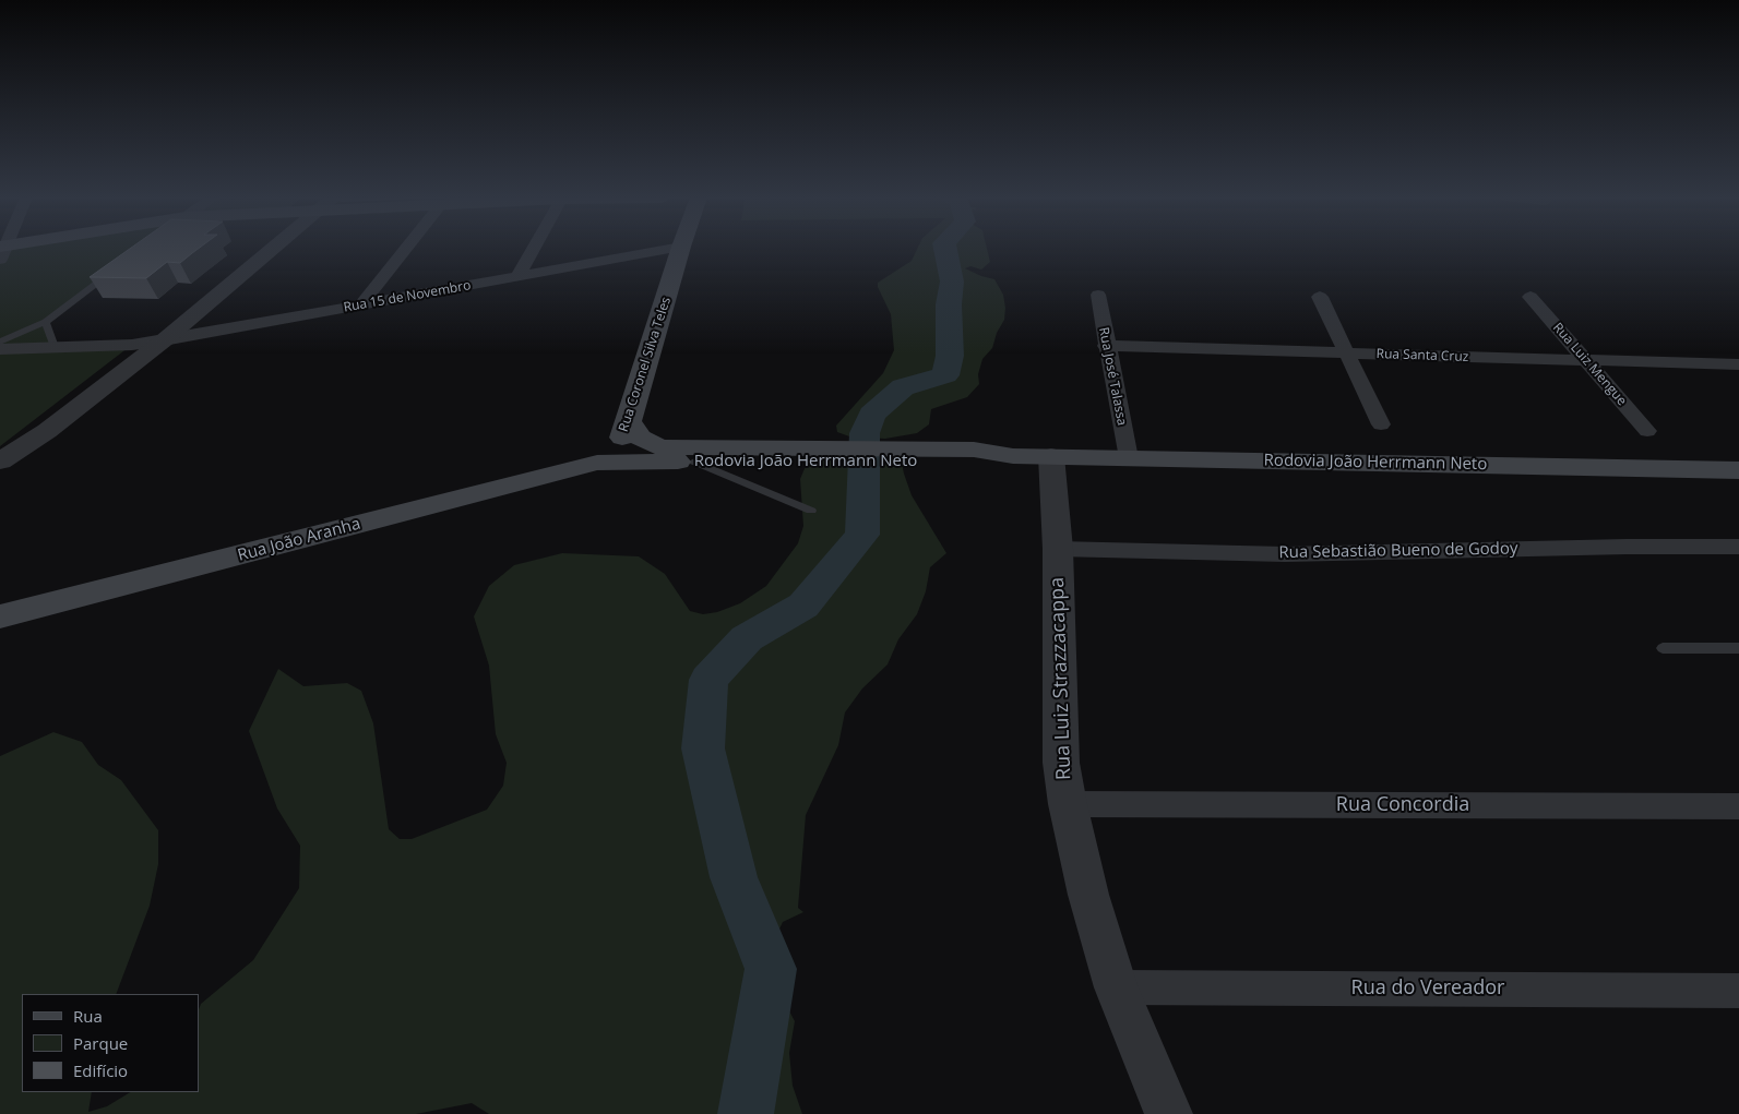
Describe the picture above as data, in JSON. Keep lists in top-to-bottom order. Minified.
{"streets":{"main road":["Rua Coronel Silva Teles","Rodovia João Herrmann Neto","Rua João Aranha"],"street":["Rua 15 de Novembro","Rua Santa Cruz","Rua Luiz Mengue","Rua José Talassa","Rua Sebastião Bueno de Godoy","Rua Luiz Strazzacappa","Rua Concordia","Rua do Vereador"]},"crossings":[["Rua Santa Cruz","Rua Luiz Mengue"],["Rua Santa Cruz","Rua José Talassa"],["Rua Coronel Silva Teles","Rodovia João Herrmann Neto"],["Rua Coronel Silva Teles","Rua João Aranha"],["Rua José Talassa","Rodovia João Herrmann Neto"],["Rodovia João Herrmann Neto","Rua João Aranha"],["Rodovia João Herrmann Neto","Rua Luiz Strazzacappa"],["Rua Sebastião Bueno de Godoy","Rua Luiz Strazzacappa"],["Rua Luiz Strazzacappa","Rua Concordia"],["Rua Luiz Strazzacappa","Rua do Vereador"]],"legend":["Rua","Parque","Edifício"]}
